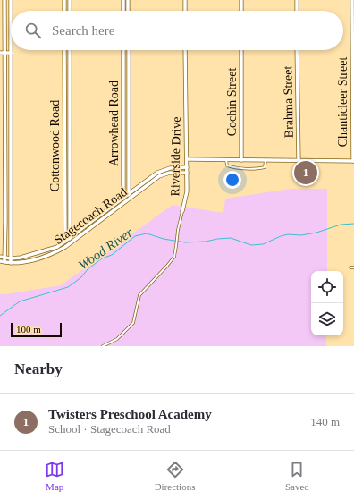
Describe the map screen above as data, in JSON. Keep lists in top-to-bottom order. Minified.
{"streets":{"street":["Cochin Street","Brahma Street","Chanticleer Street","Arrowhead Road","Cottonwood Road","Riverside Drive","Stagecoach Road"]},"crossings":[["Arrowhead Road","Stagecoach Road"],["Cottonwood Road","Stagecoach Road"],["Riverside Drive","Stagecoach Road"]],"water":["Wood River"],"scale_bar":"100 m","page":{"search":"Search here","pins":"1","scale":"100 m","heading":"Nearby","list":[{"mark":"1","name":"Twisters Preschool Academy","note":"School · Stagecoach Road","value":"140 m"}],"nav":["Map","Directions","Saved"]}}
